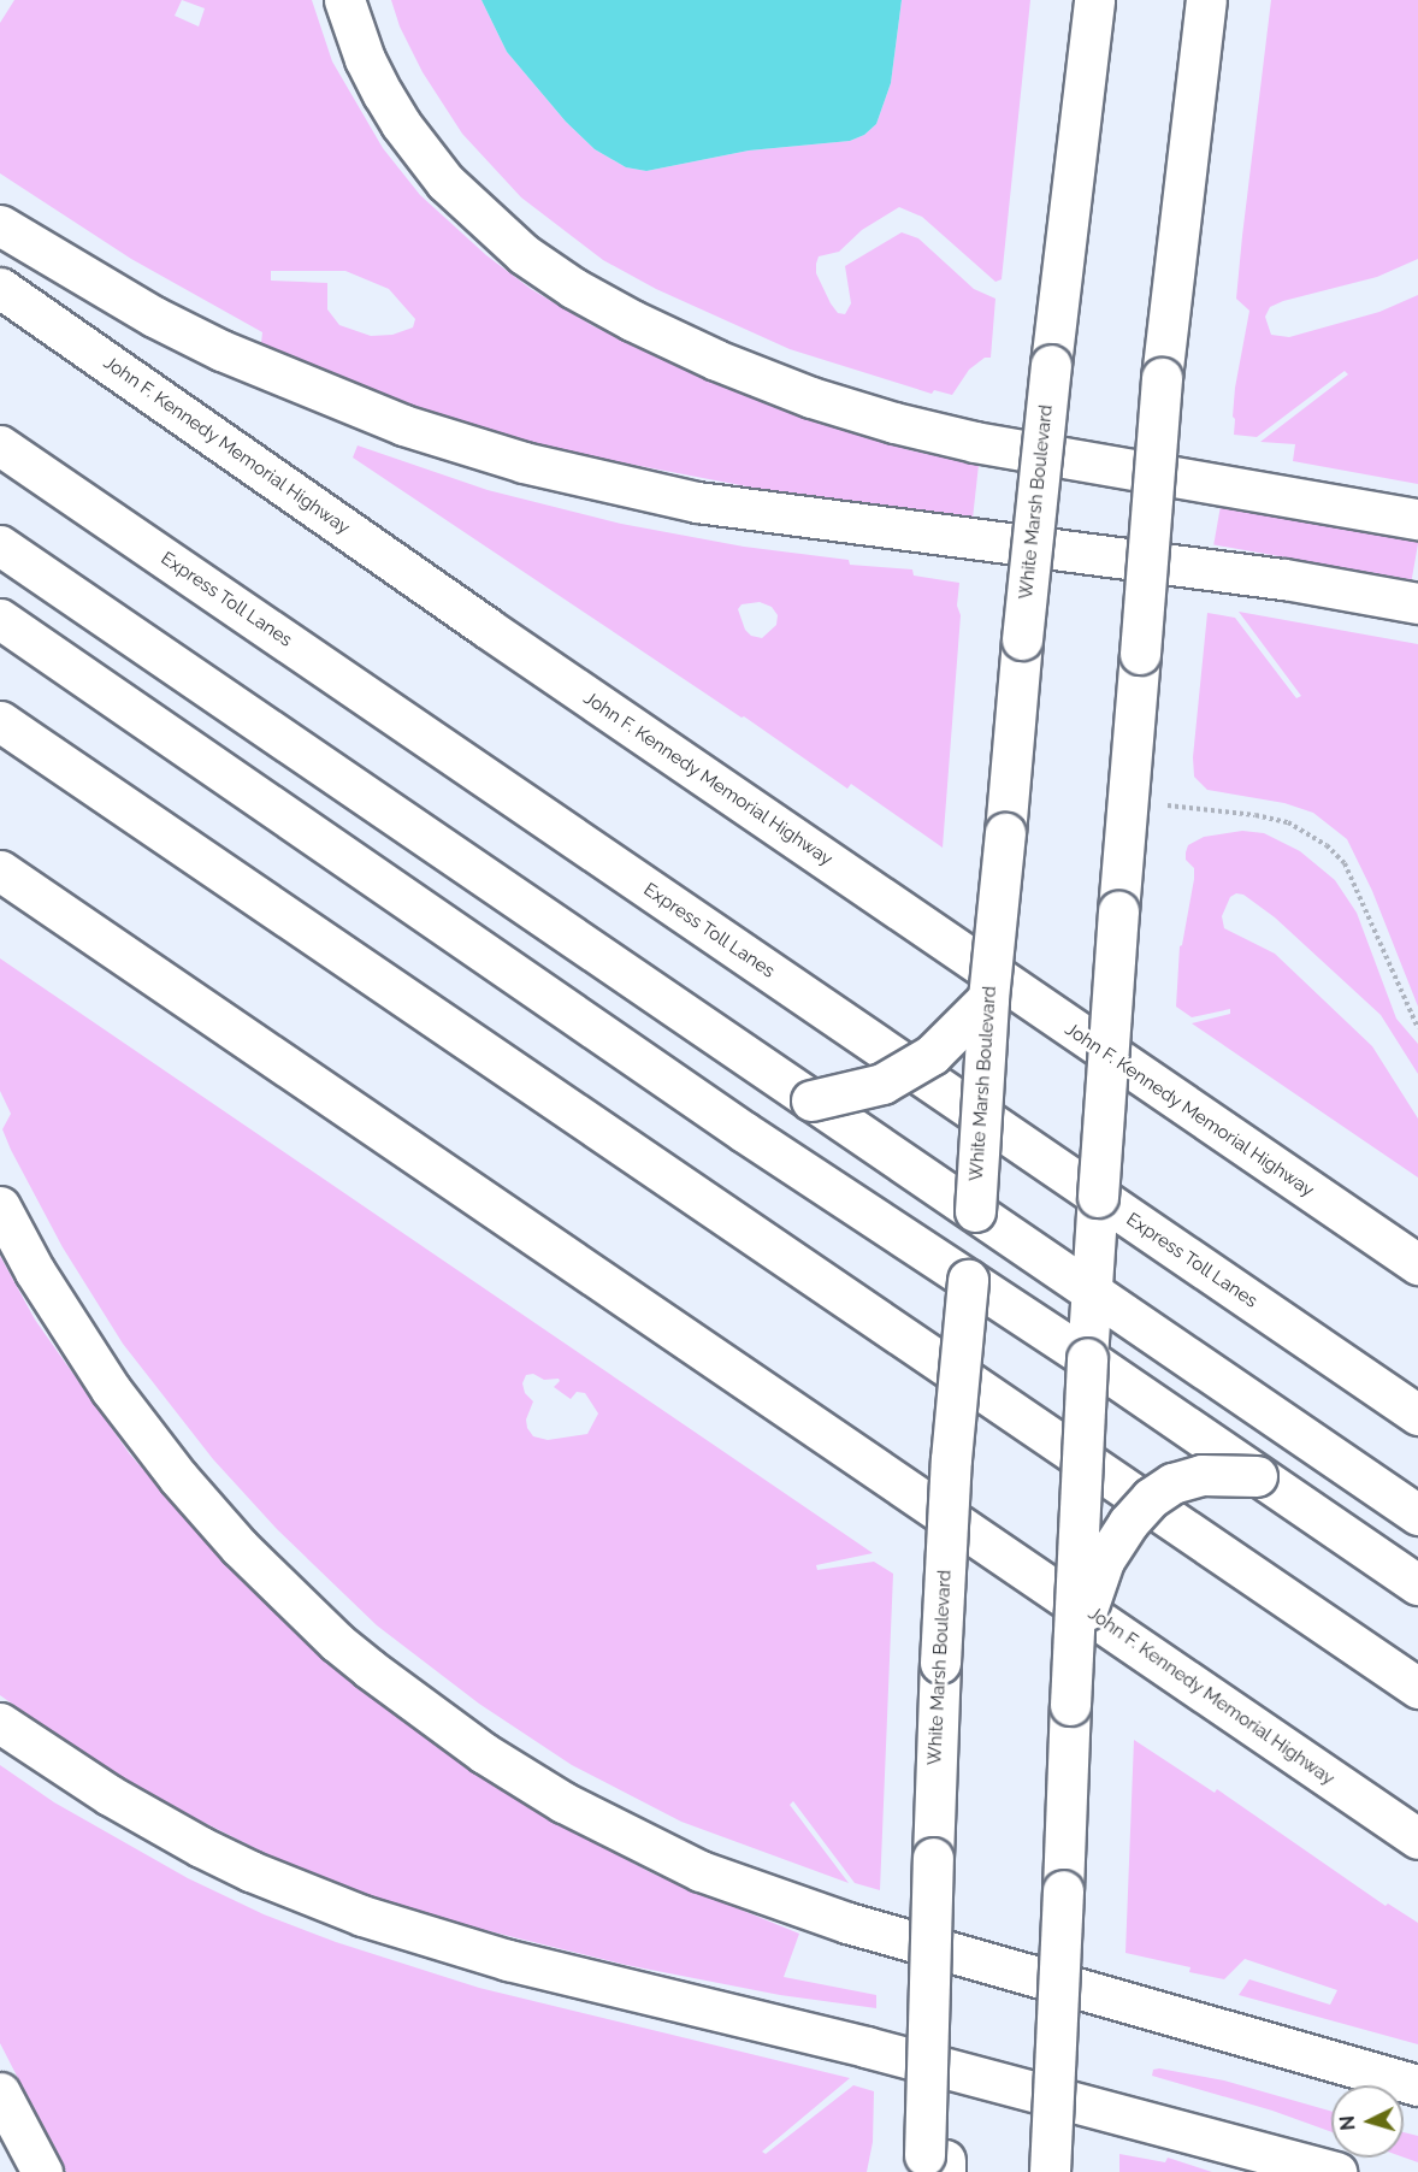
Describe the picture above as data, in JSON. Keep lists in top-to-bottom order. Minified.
{"streets":{"highway":["John F. Kennedy Memorial Highway","White Marsh Boulevard","Express Toll Lanes"]},"north":"left"}
